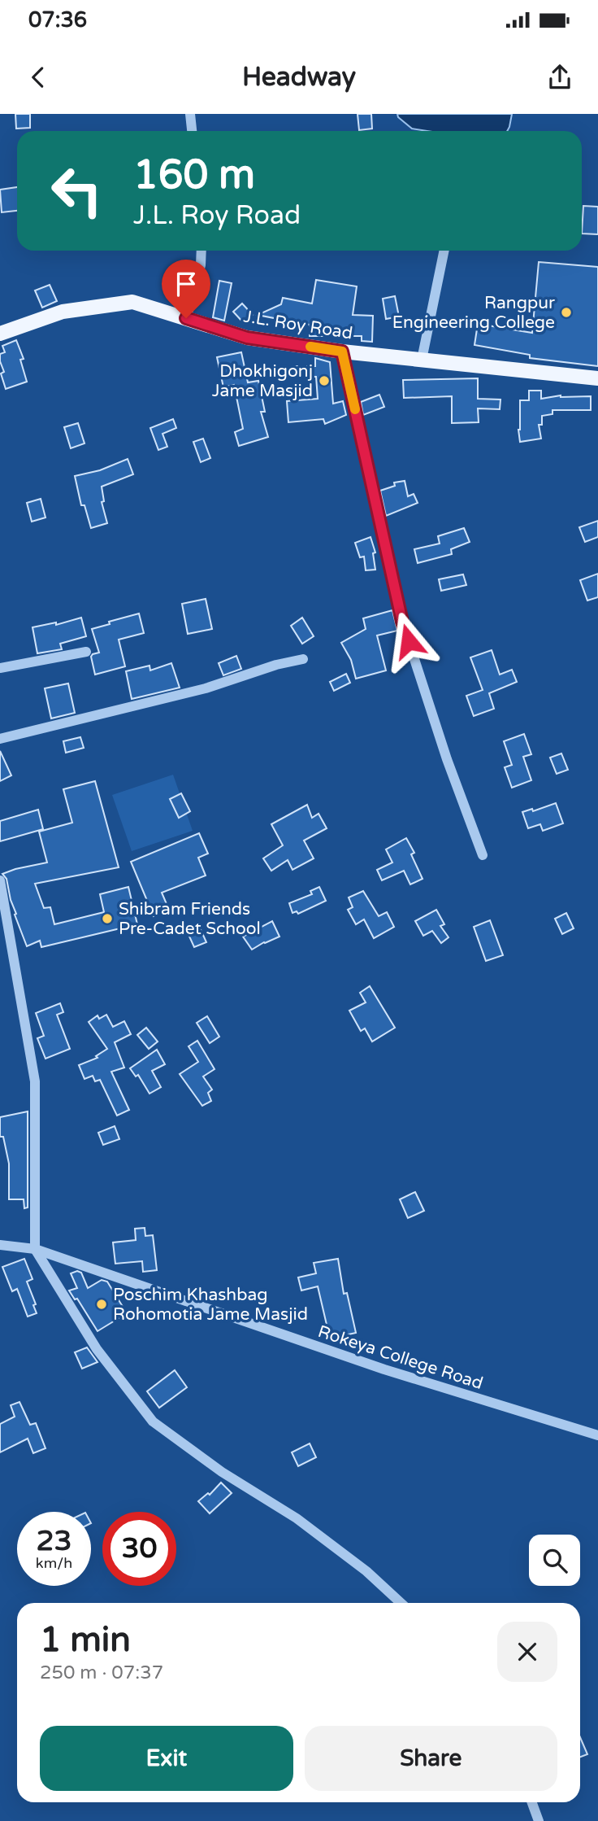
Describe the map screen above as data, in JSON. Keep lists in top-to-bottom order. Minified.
{"streets":{"main road":["J.L. Roy Road"],"street":["Rokeya College Road"]},"places":["Rangpur Engineering College","Dhokhigonj Jame Masjid","Shibram Friends Pre-Cadet School","Poschim Khashbag Rohomotia Jame Masjid"],"page":{"status":"07:36","header":"Headway","turn":["160 m","J.L. Roy Road"],"speed":"23 km/h","limit":"30","heading":["1 min","250 m · 07:37"],"buttons":["Exit","Share"]}}
